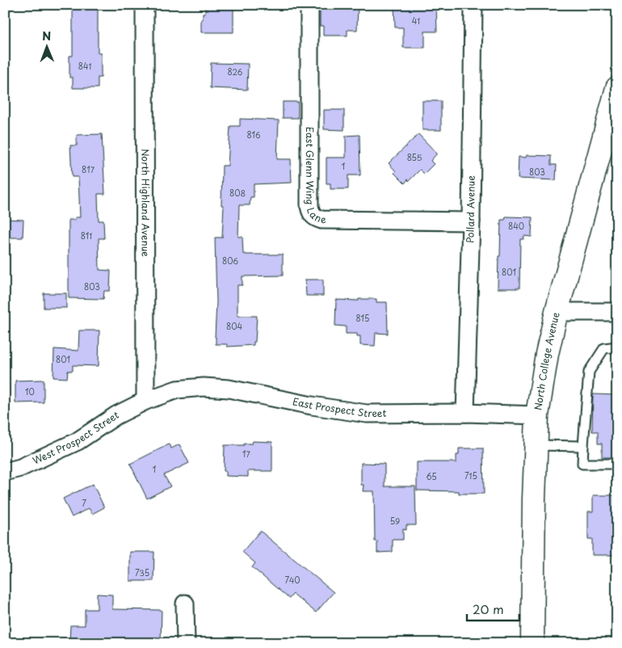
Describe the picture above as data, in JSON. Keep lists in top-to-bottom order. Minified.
{"streets":{"main road":["North College Avenue"],"street":["East Glenn Wing Lane","North Highland Avenue","Pollard Avenue","East Prospect Street","West Prospect Street"]},"crossings":[["East Glenn Wing Lane","Pollard Avenue"],["North Highland Avenue","East Prospect Street"],["North Highland Avenue","West Prospect Street"],["Pollard Avenue","East Prospect Street"],["North College Avenue","East Prospect Street"],["East Prospect Street","West Prospect Street"]],"house_numbers":["41","841","826","816","855","1","817","803","808","840","811","806","801","803","815","804","801","10","17","1","715","65","7","59","735","740"],"scale_bar":"20 m","north":"top"}
